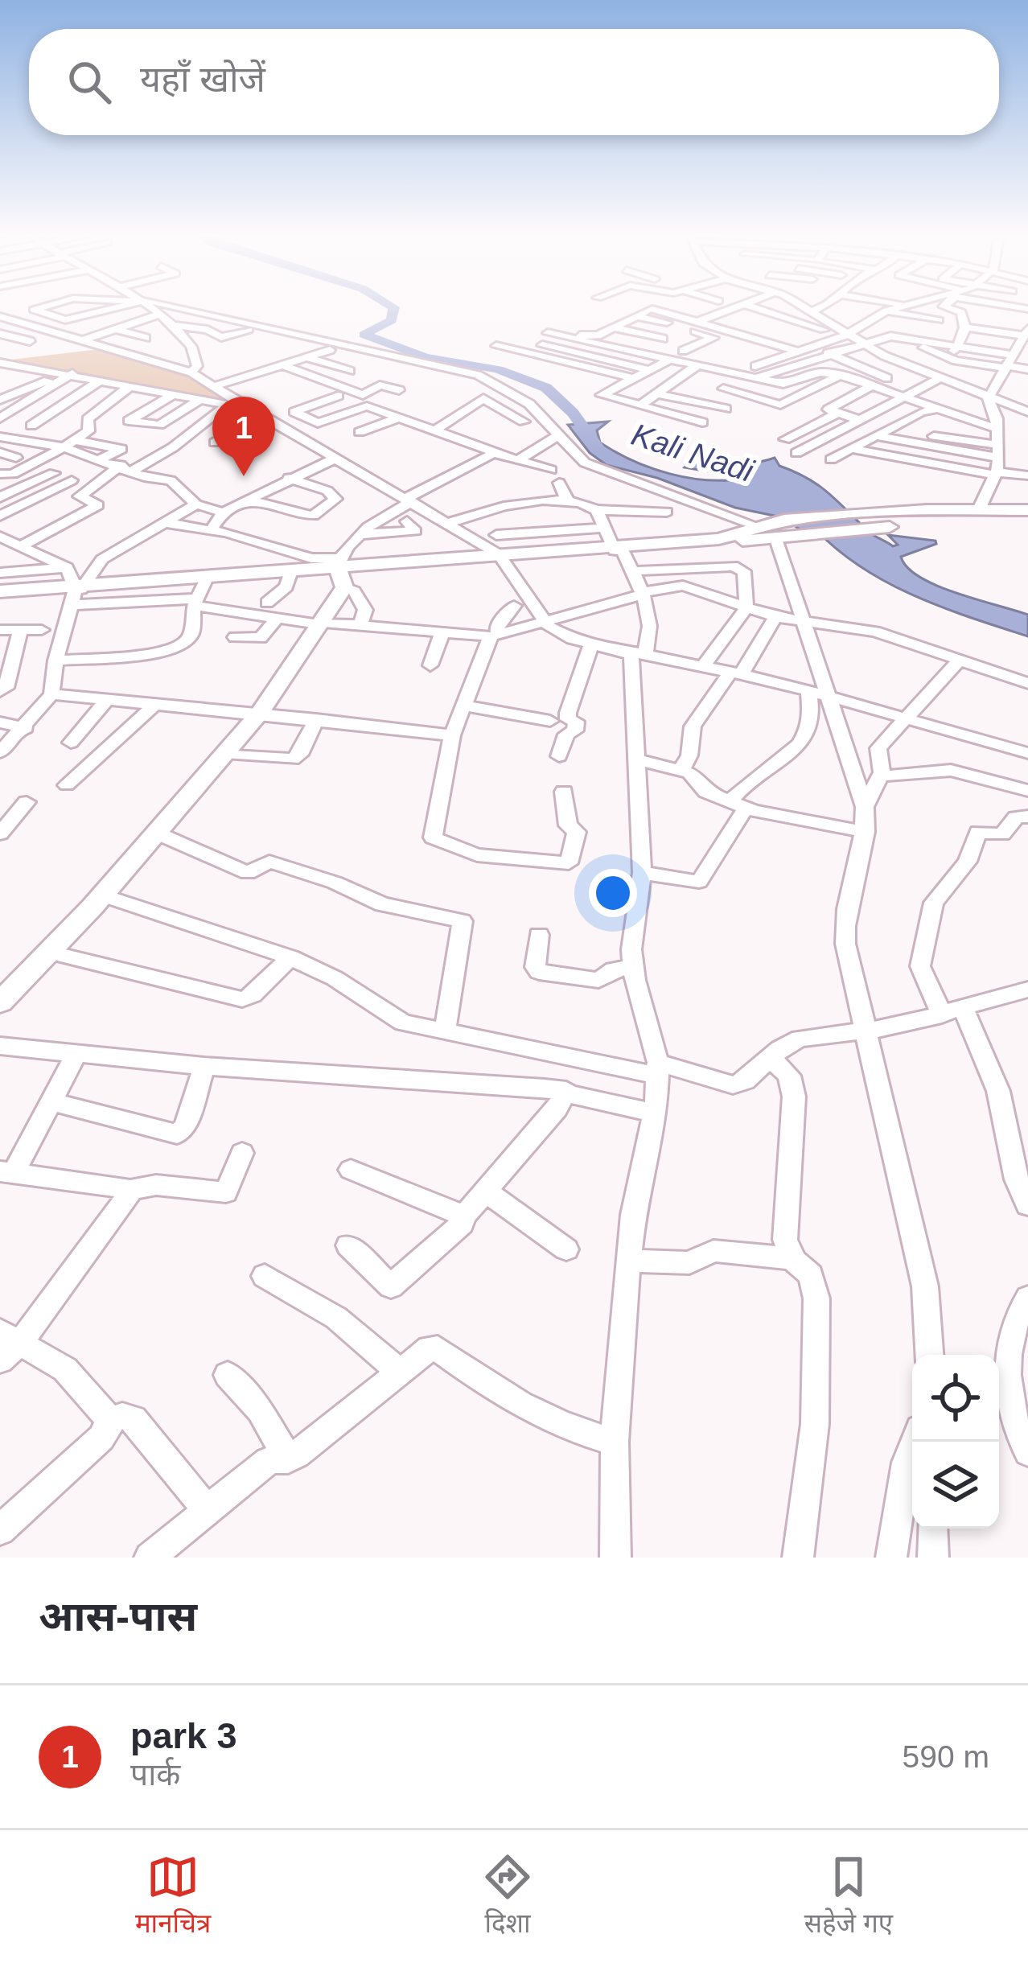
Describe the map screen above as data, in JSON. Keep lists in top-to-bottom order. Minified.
{"water":["Kali Nadi"],"page":{"search":"यहाँ खोजें","pins":"1","heading":"आस-पास","list":[{"mark":"1","name":"park 3","note":"पार्क","value":"590 m"}],"nav":["मानचित्र","दिशा","सहेजे गए"]}}
